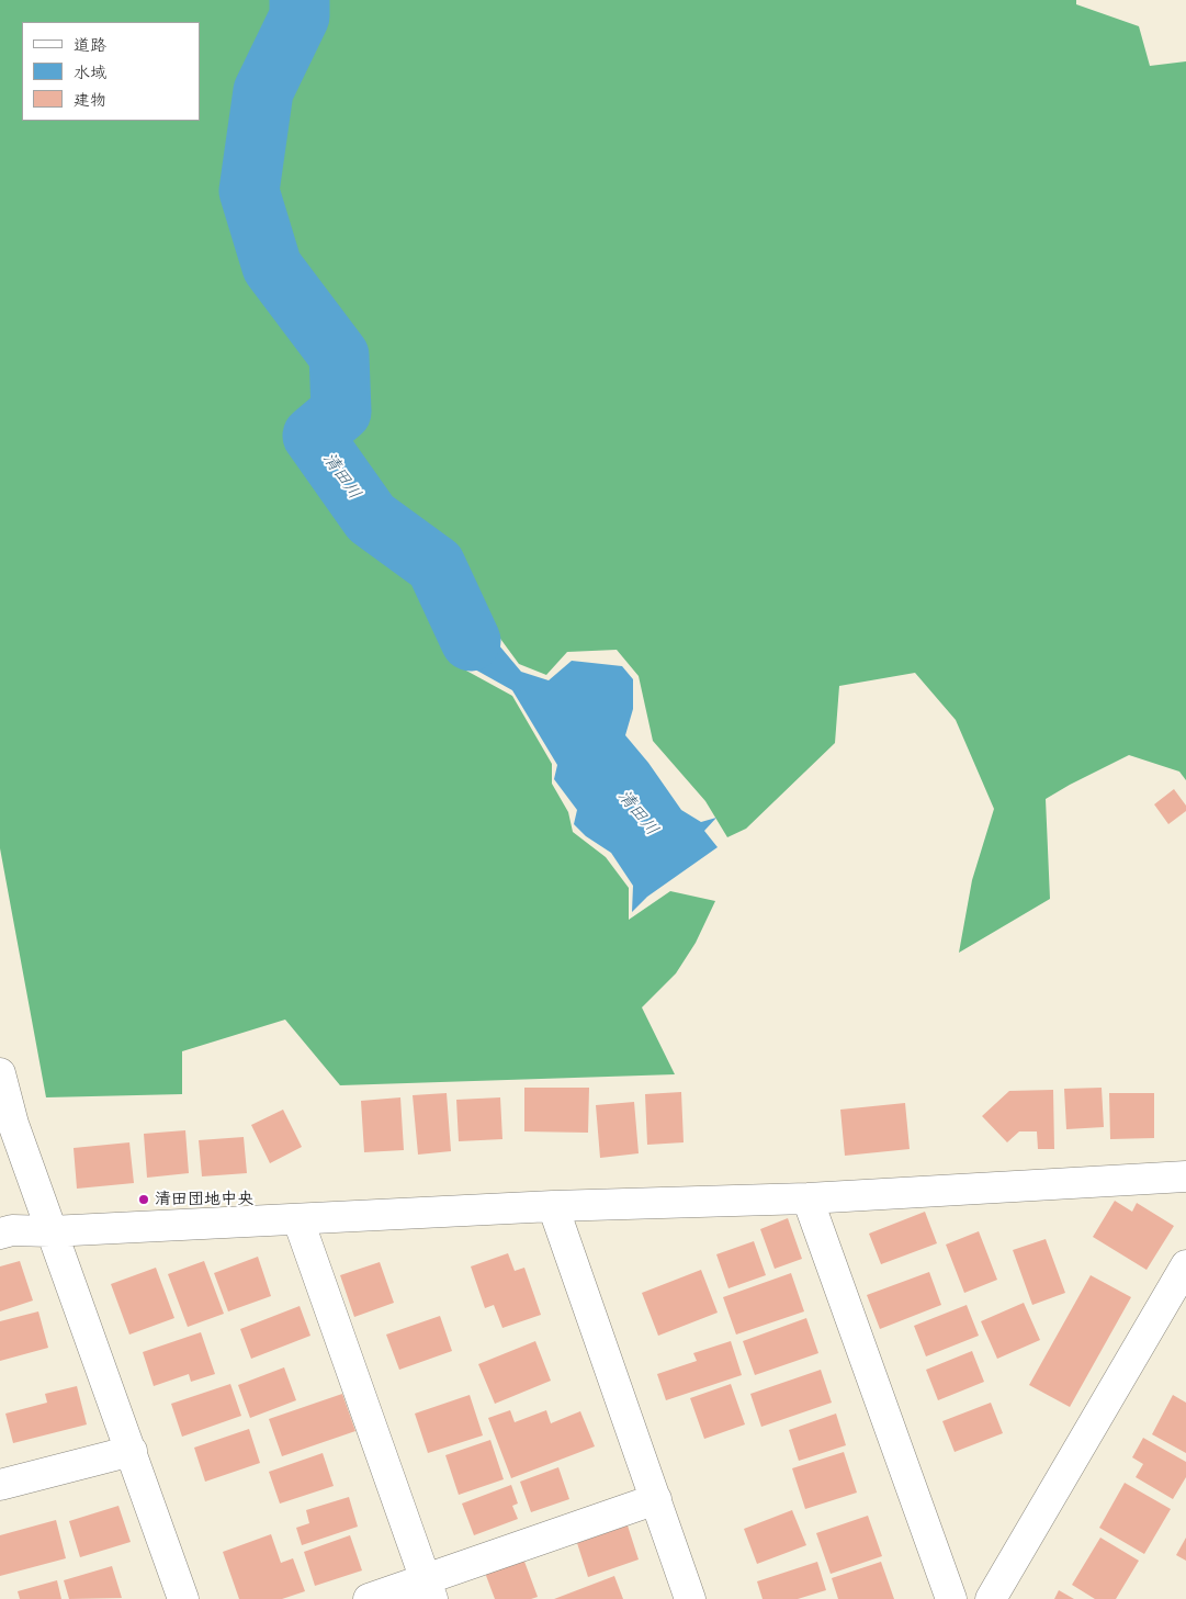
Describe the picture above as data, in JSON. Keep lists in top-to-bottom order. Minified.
{"water":["清田川"],"places":["清田団地中央"],"legend":["道路","水域","建物"]}
